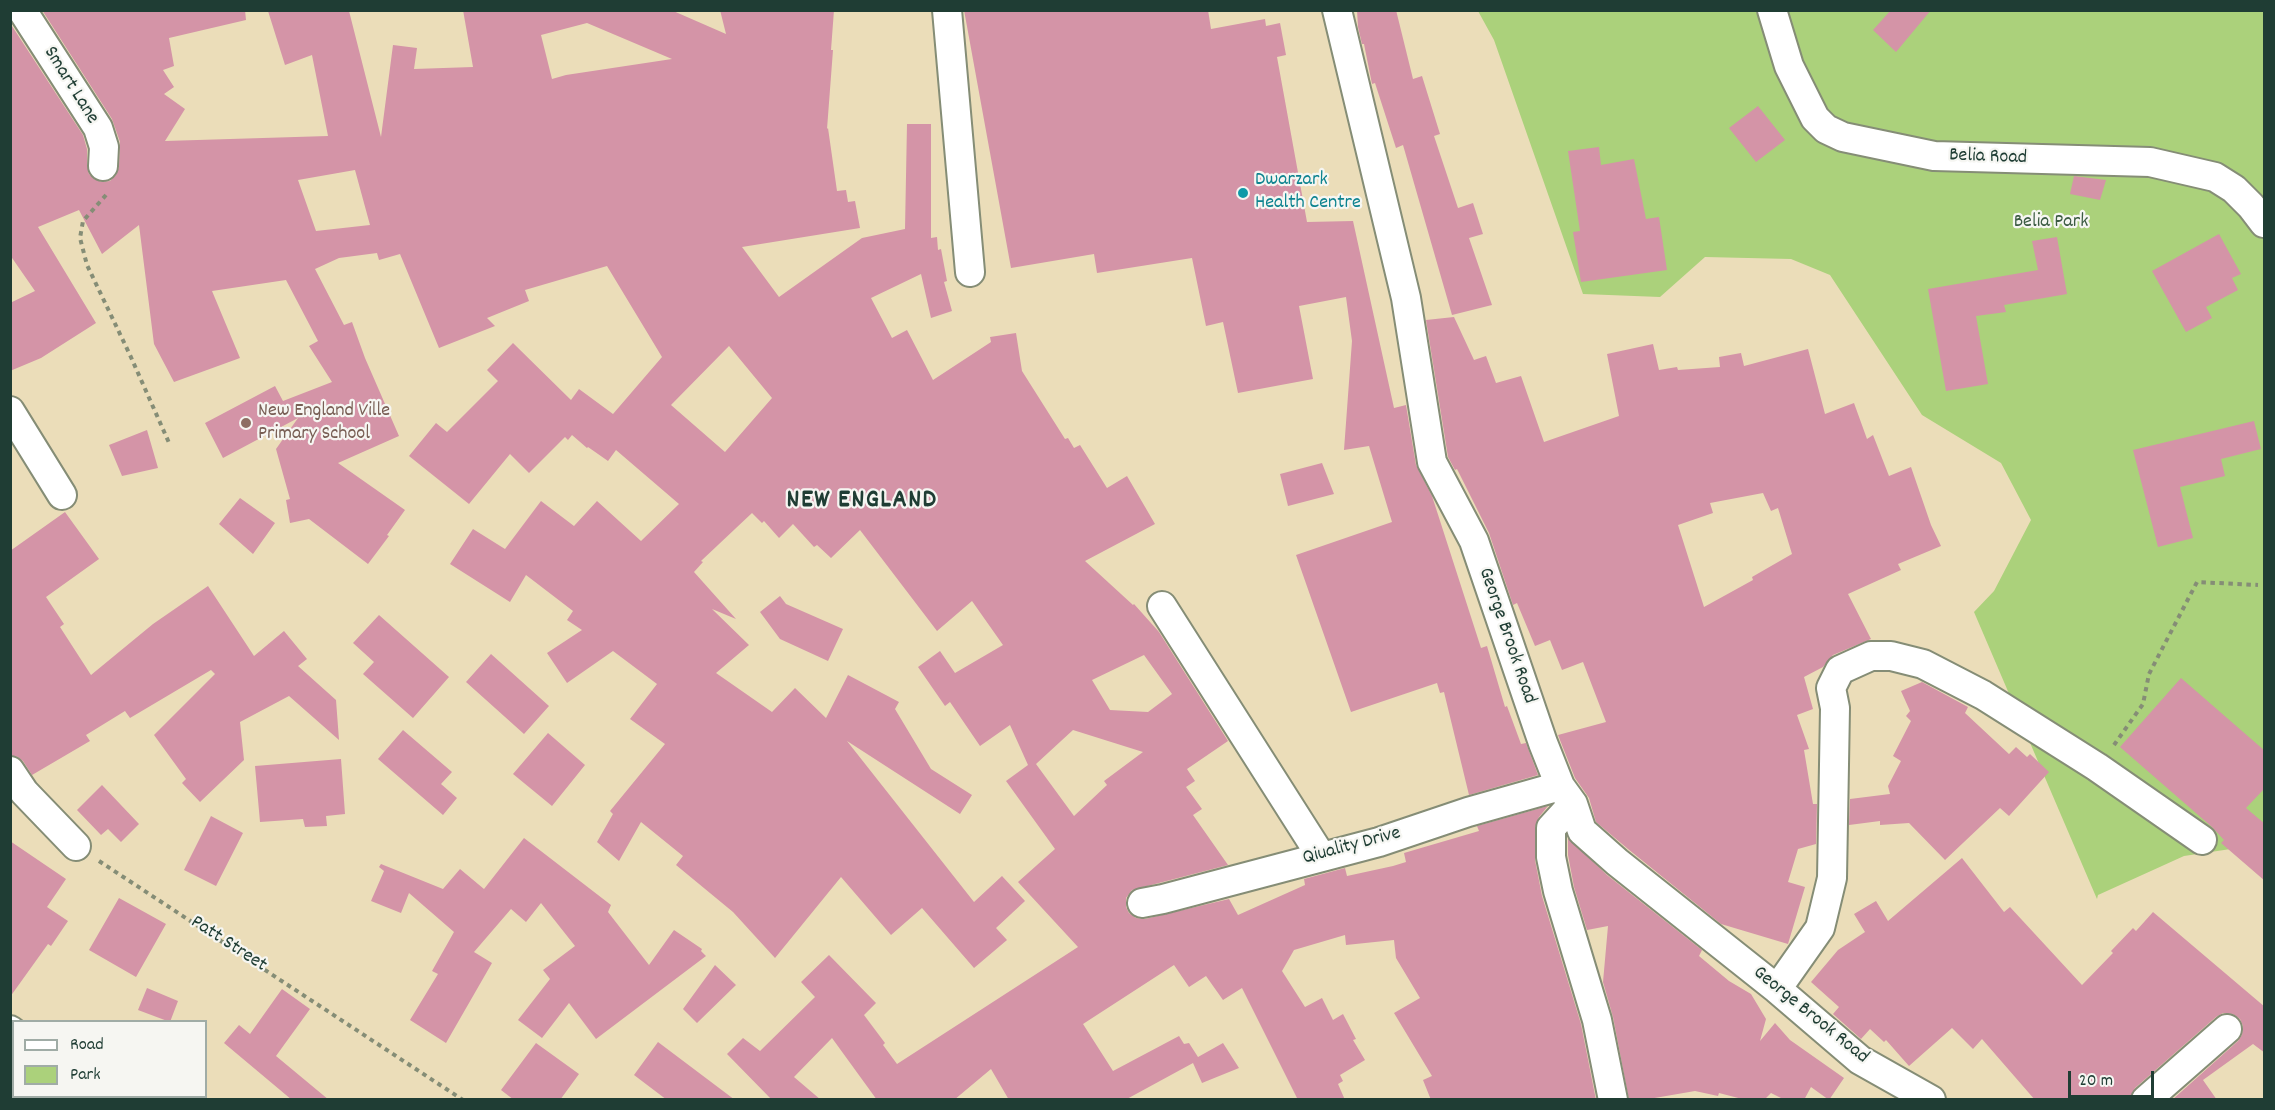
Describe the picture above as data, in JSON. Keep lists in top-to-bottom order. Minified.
{"streets":{"street":["Smart Lane","Belia Road","George Brook Road","Qiuality Drive"],"path":["Patt Street"]},"crossings":[["George Brook Road","Qiuality Drive"]],"districts":["NEW ENGLAND"],"parks":["Belia Park"],"places":["Dwarzark Health Centre","New England Ville Primary School"],"legend":["Road","Park"],"scale_bar":"20 m"}
